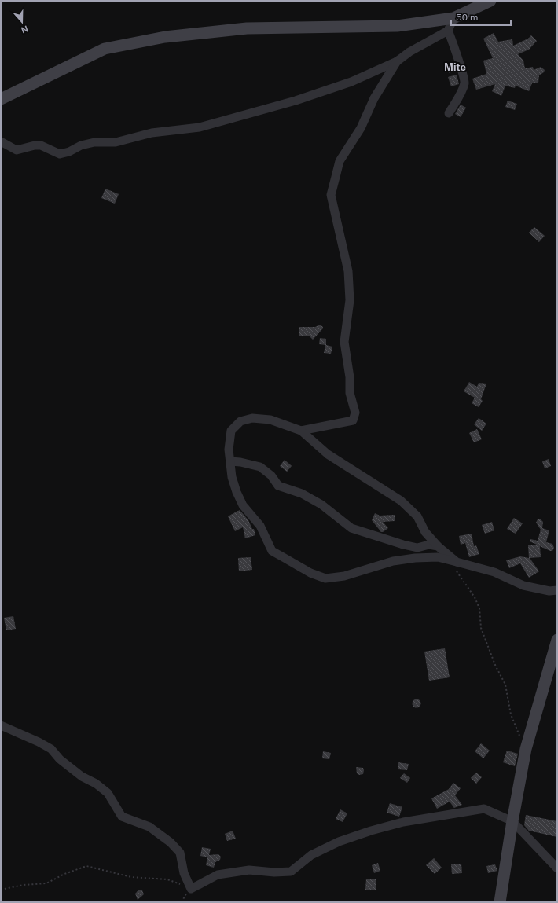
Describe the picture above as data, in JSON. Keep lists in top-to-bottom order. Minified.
{"districts":["Mite"],"scale_bar":"50 m","north":"bottom"}
